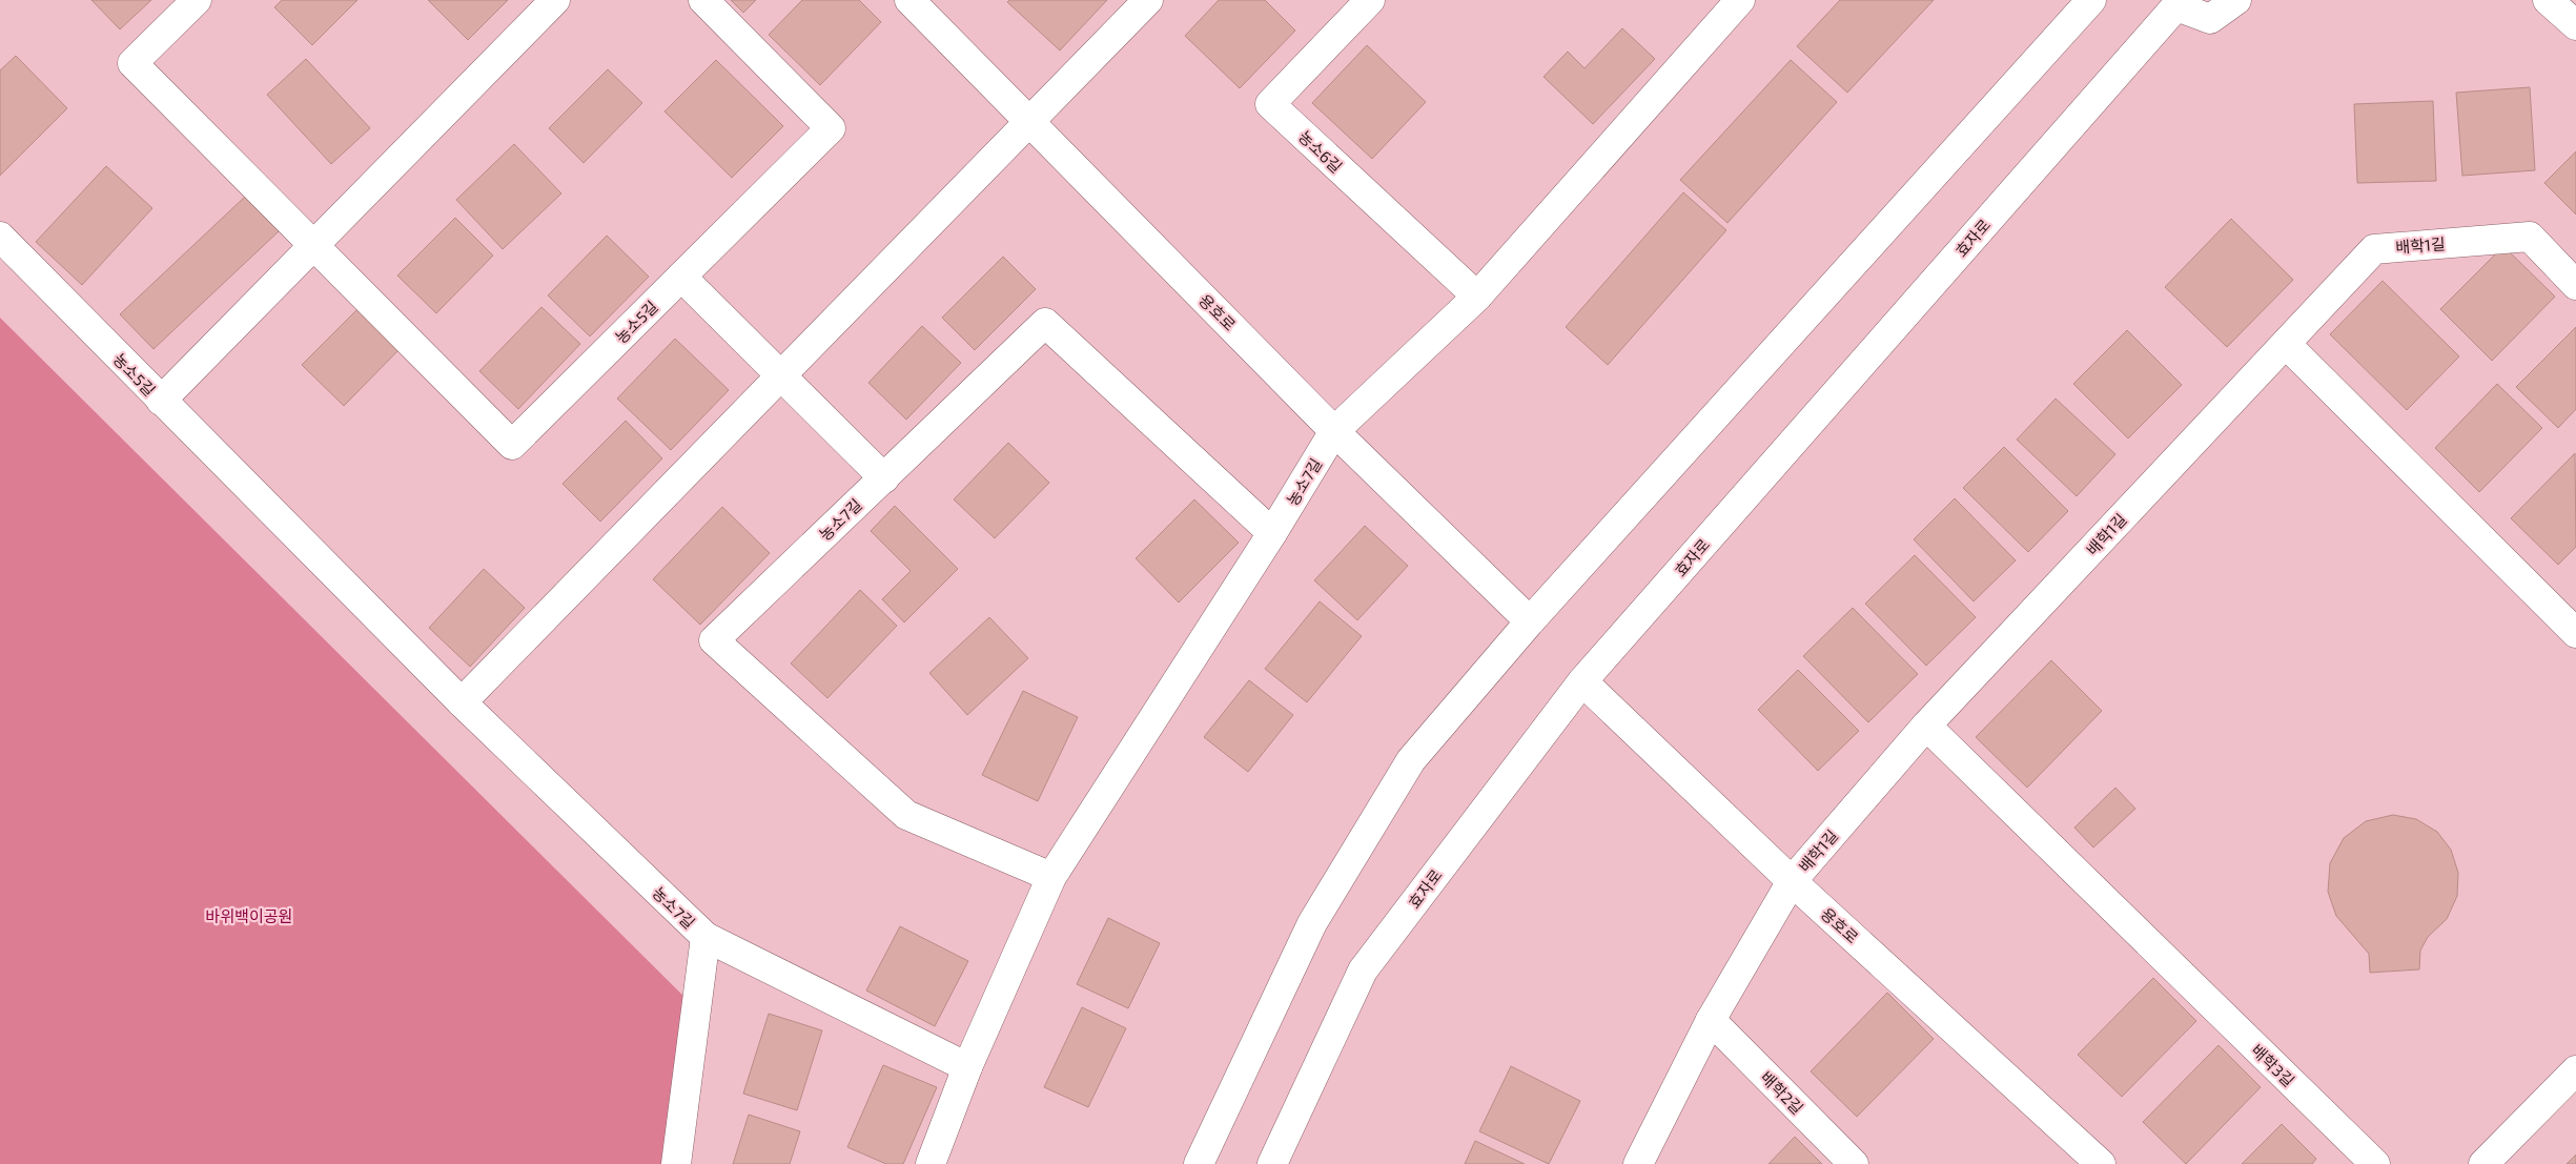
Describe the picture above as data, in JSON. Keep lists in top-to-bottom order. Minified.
{"streets":{"street":["농소6길","효자로","배학1길","용호로","농소5길","농소7길","배학3길","배학2길"]},"crossings":[["효자로","용호로"],["배학1길","용호로"],["배학1길","배학3길"],["용호로","농소7길"],["농소5길","농소7길"]],"parks":["바위백이공원"]}
